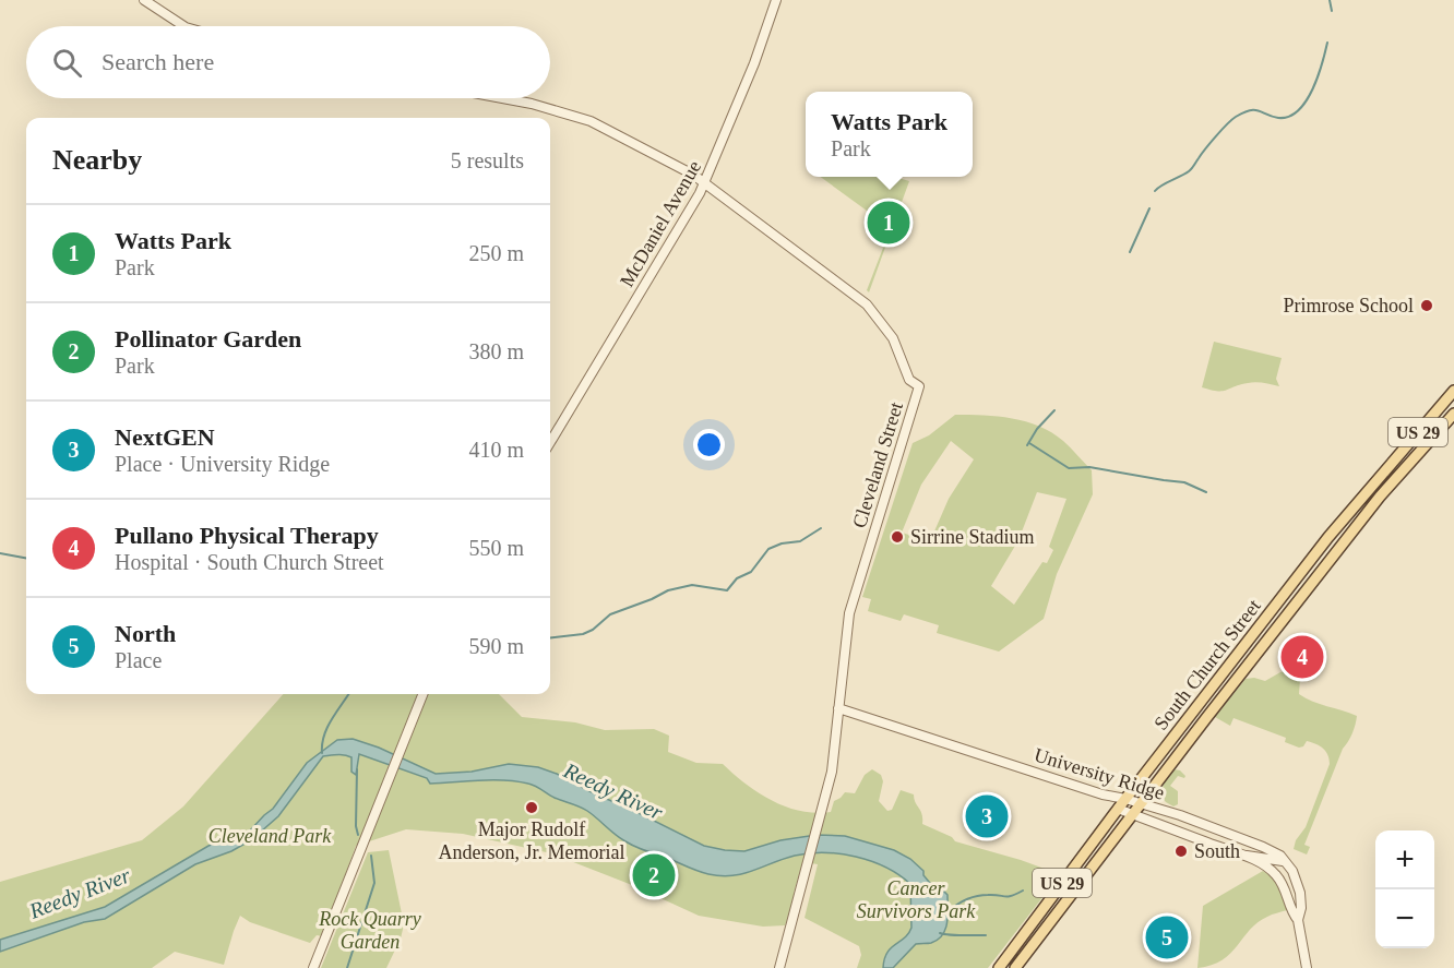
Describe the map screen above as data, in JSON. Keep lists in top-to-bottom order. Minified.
{"streets":{"main road":["US 29","South Church Street"],"street":["McDaniel Avenue","Cleveland Street","University Ridge"]},"crossings":[["McDaniel Avenue","Cleveland Street"],["Cleveland Street","University Ridge"],["South Church Street","University Ridge"]],"water":["Reedy River"],"parks":["Cleveland Park","Cancer Survivors Park","Rock Quarry Garden"],"places":["Primrose School","Sirrine Stadium","Major Rudolf Anderson, Jr. Memorial","South"],"page":{"search":"Search here","popup":["Watts Park","Park"],"heading":["Nearby","5 results"],"pins":["1","4","3","2","5"],"list":[{"mark":"1","name":"Watts Park","note":"Park","value":"250 m"},{"mark":"2","name":"Pollinator Garden","note":"Park","value":"380 m"},{"mark":"3","name":"NextGEN","note":"Place · University Ridge","value":"410 m"},{"mark":"4","name":"Pullano Physical Therapy","note":"Hospital · South Church Street","value":"550 m"},{"mark":"5","name":"North","note":"Place","value":"590 m"}],"map_buttons":["+","−"]}}
